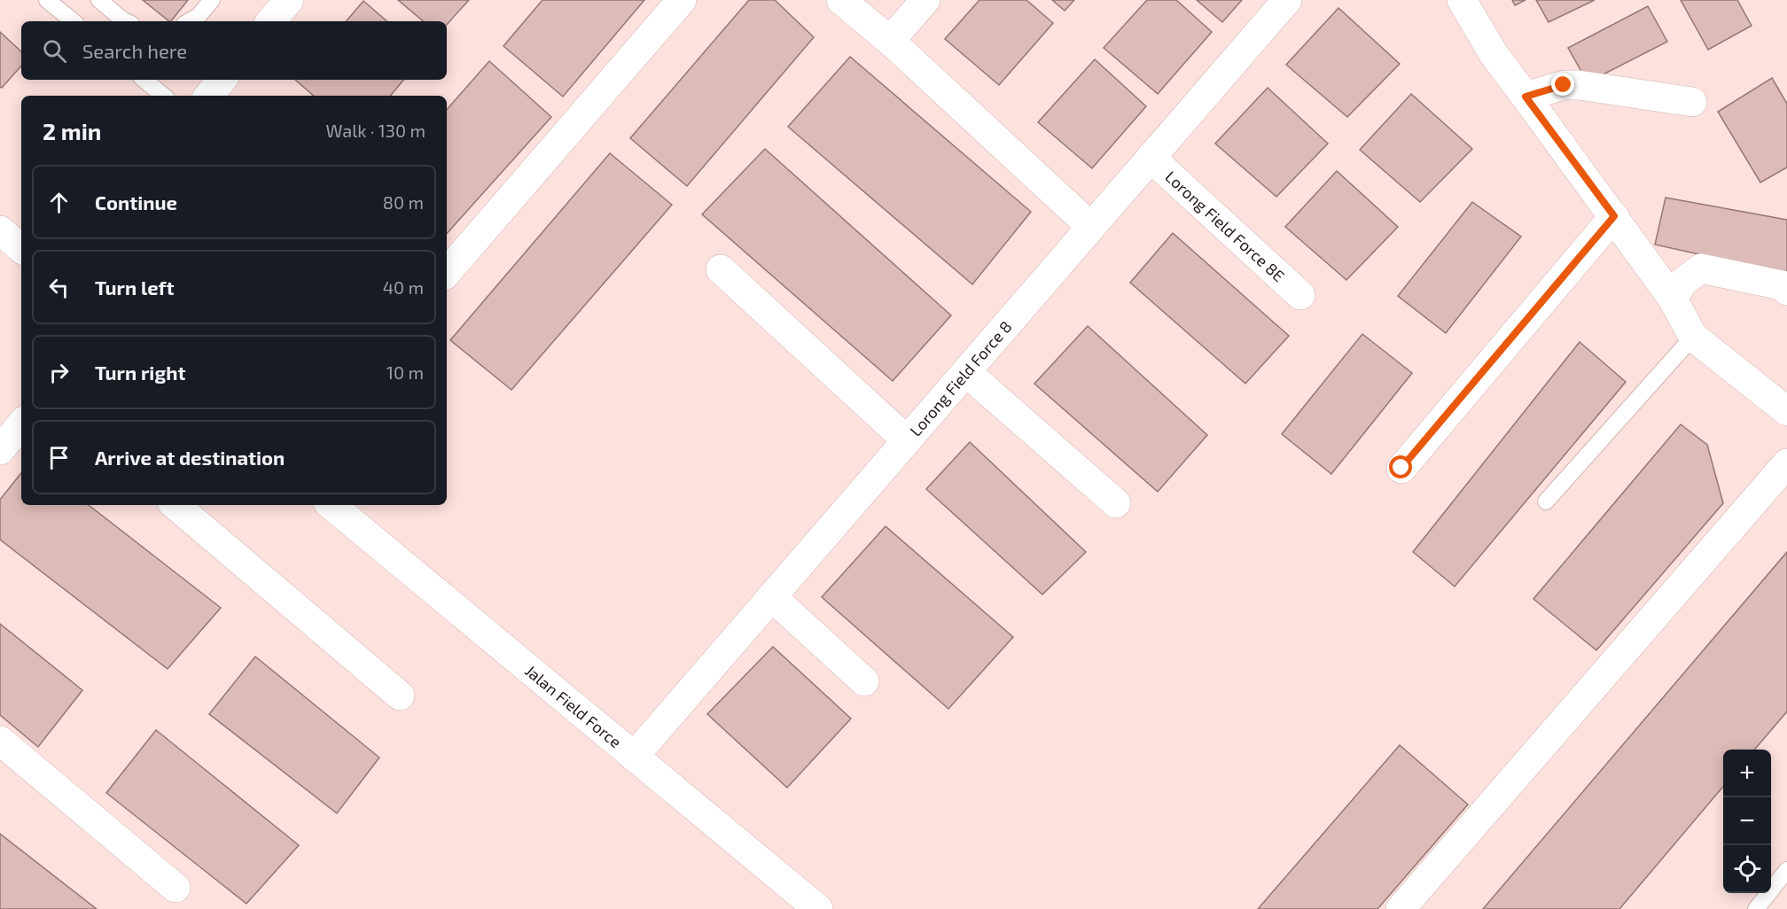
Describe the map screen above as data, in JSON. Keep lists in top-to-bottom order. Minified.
{"streets":{"street":["Lorong Field Force 8E","Lorong Field Force 8","Jalan Field Force"]},"crossings":[["Lorong Field Force 8E","Lorong Field Force 8"],["Lorong Field Force 8","Jalan Field Force"]],"page":{"search":"Search here","heading":["2 min","Walk · 130 m"],"list":[["Continue","80 m"],["Turn left","40 m"],["Turn right","10 m"],"Arrive at destination"],"map_buttons":["+","−"]}}
